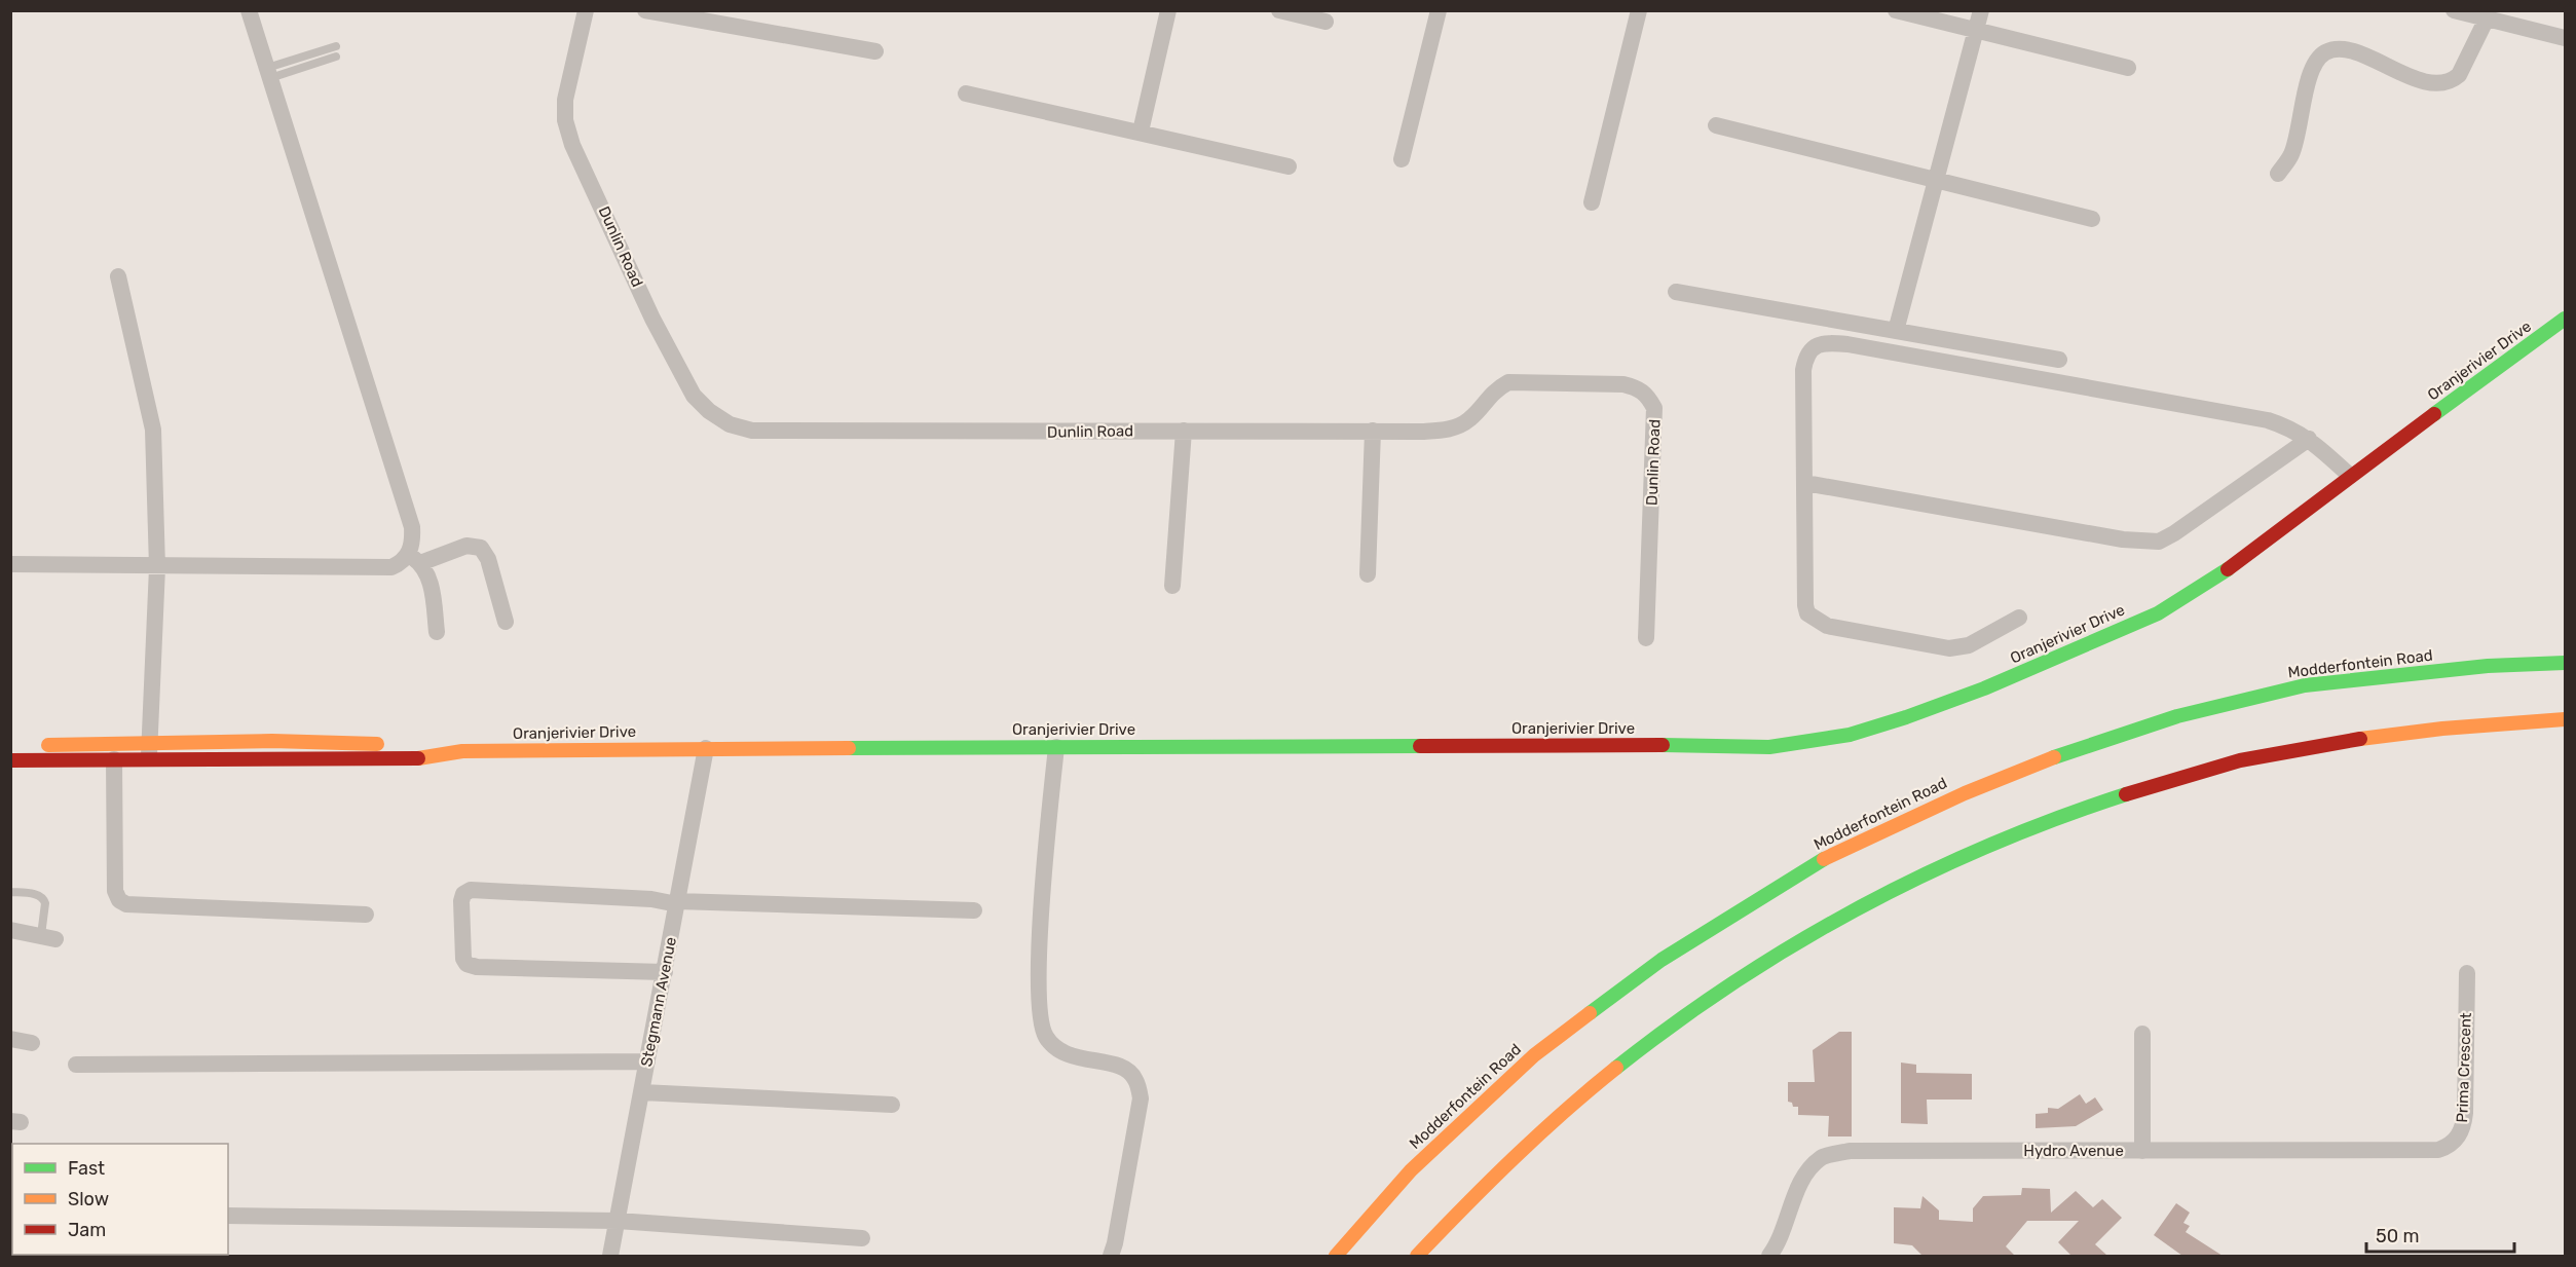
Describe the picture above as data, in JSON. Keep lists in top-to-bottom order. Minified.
{"streets":{"street":["Dunlin Road","Oranjerivier Drive","Modderfontein Road","Stegmann Avenue","Prima Crescent","Hydro Avenue"]},"crossings":[["Oranjerivier Drive","Stegmann Avenue"],["Prima Crescent","Hydro Avenue"]],"legend":["Fast","Slow","Jam"],"scale_bar":"50 m"}
